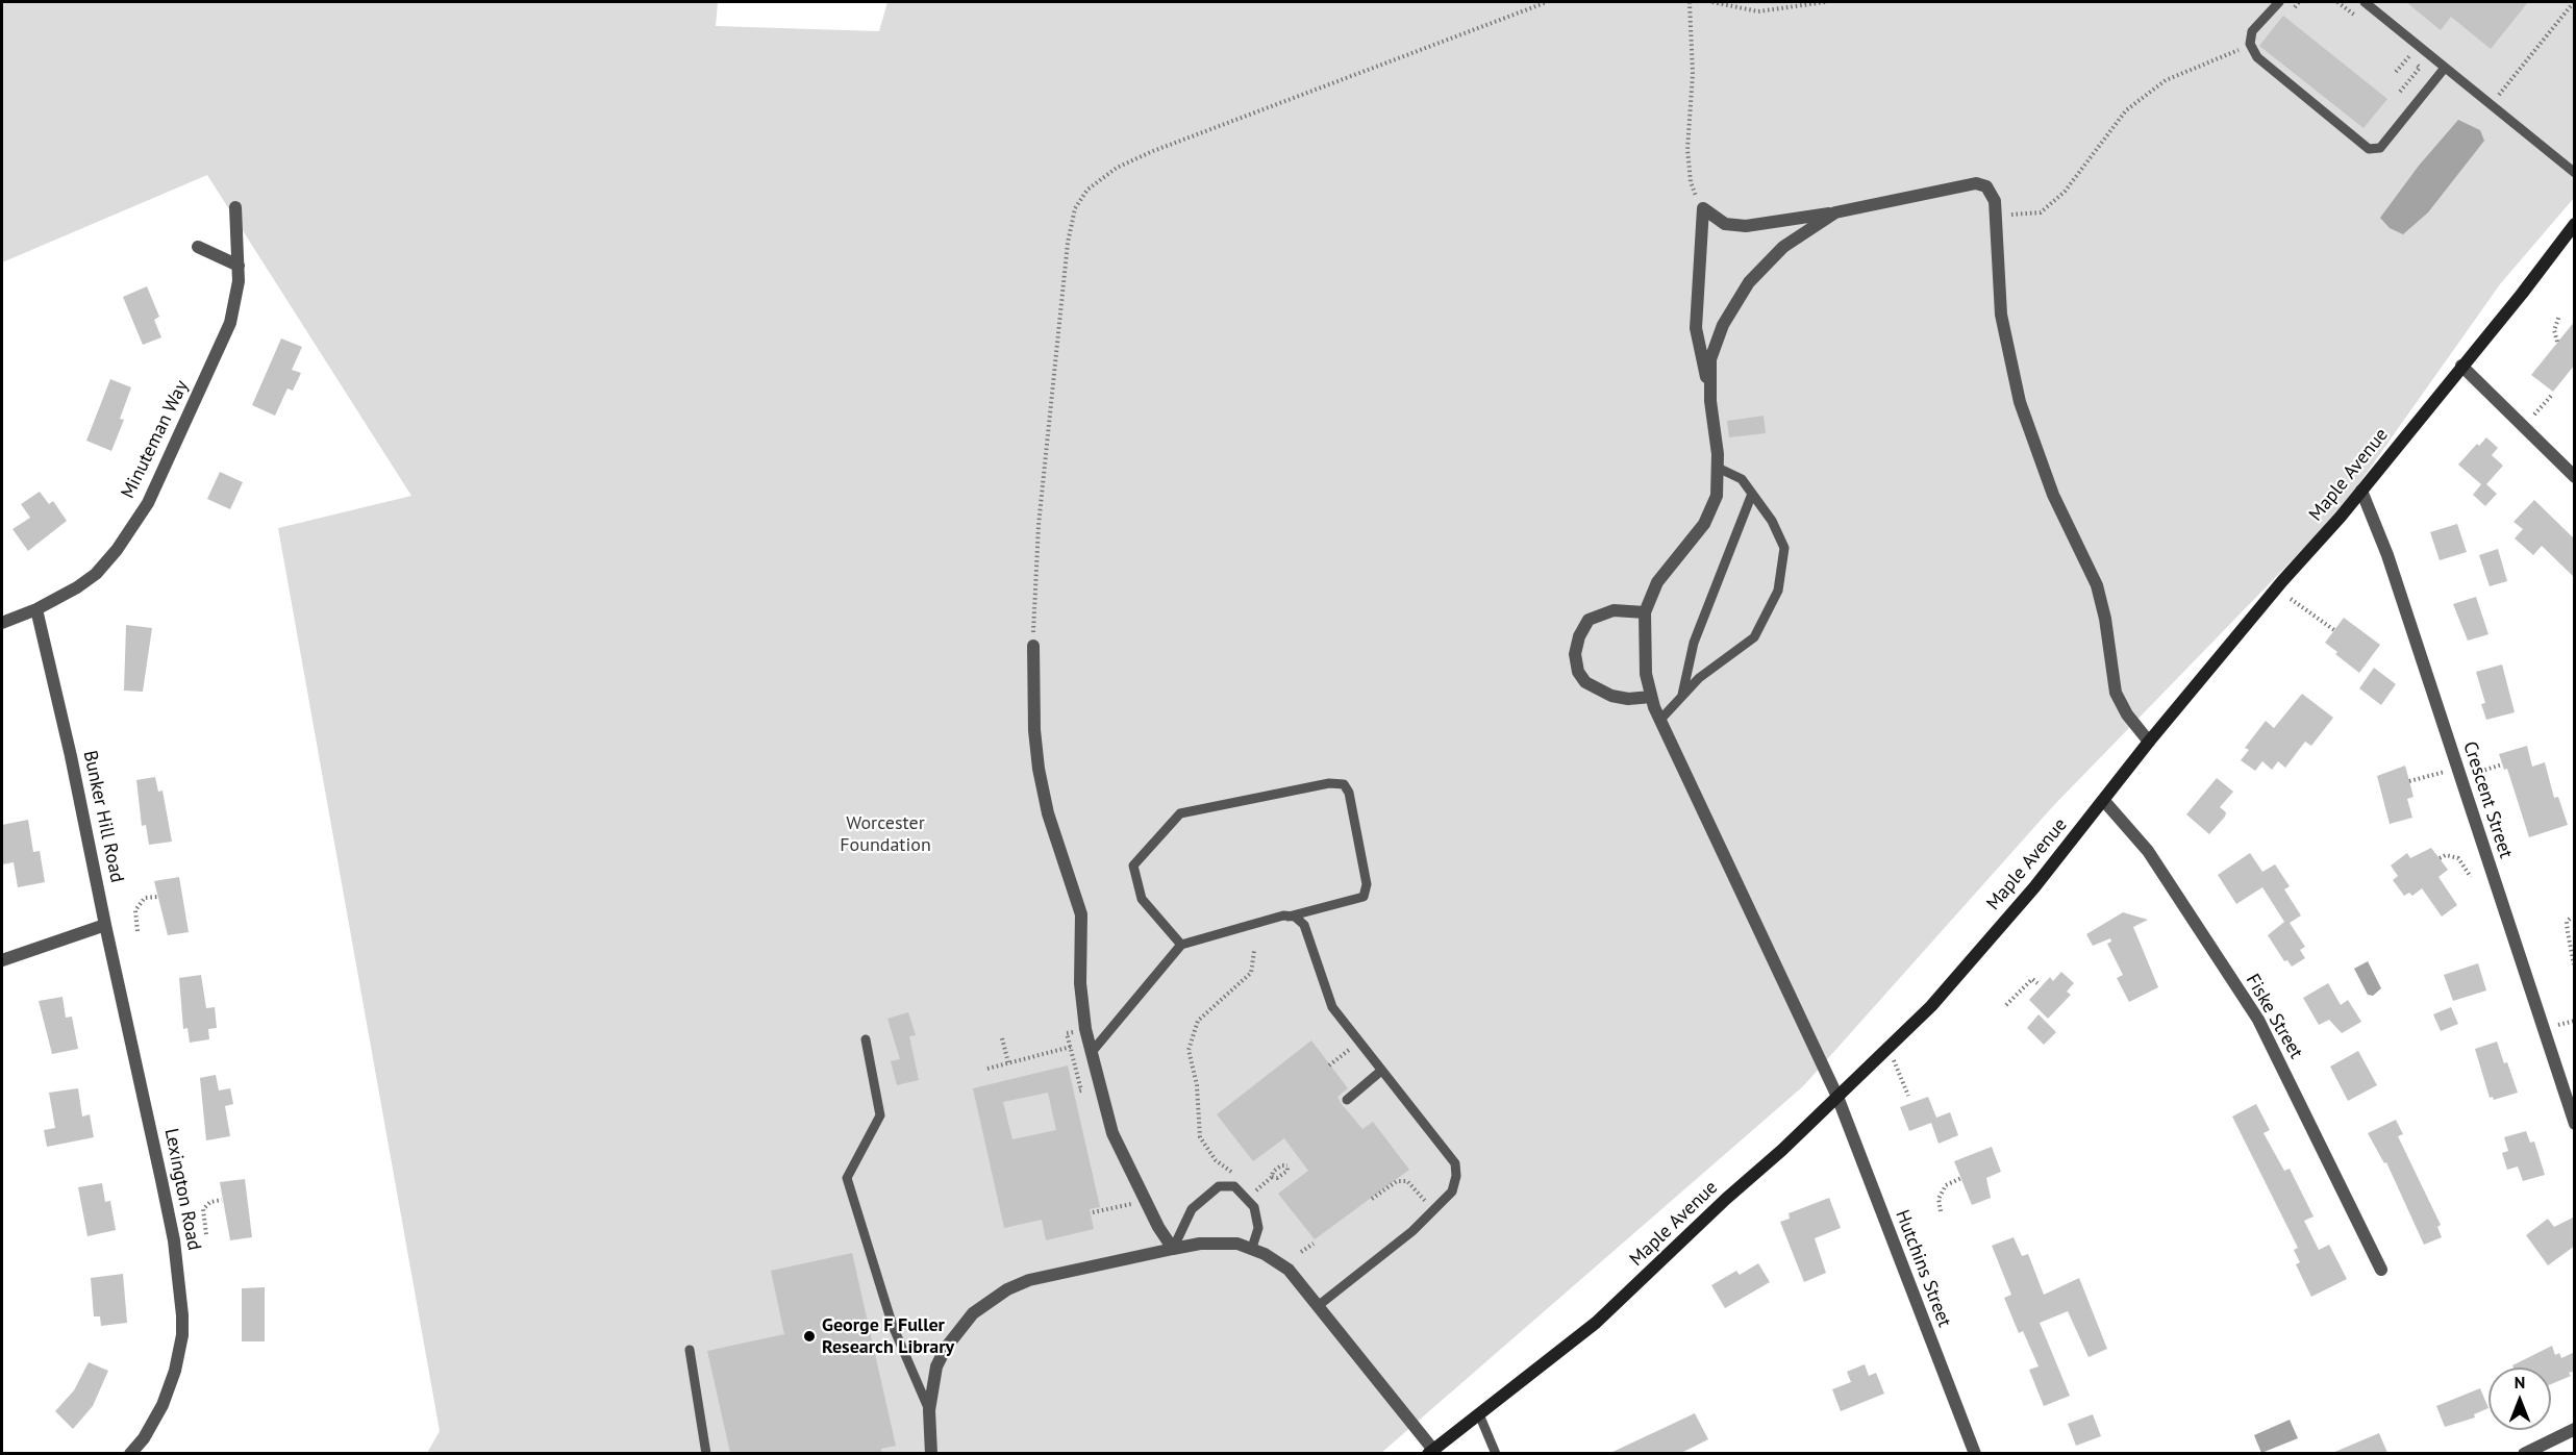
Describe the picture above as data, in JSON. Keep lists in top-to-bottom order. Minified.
{"streets":{"main road":["Maple Avenue"],"street":["Minuteman Way","Crescent Street","Bunker Hill Road","Fiske Street","Lexington Road","Hutchins Street"]},"crossings":[["Minuteman Way","Bunker Hill Road"],["Maple Avenue","Crescent Street"],["Maple Avenue","Fiske Street"],["Maple Avenue","Hutchins Street"],["Bunker Hill Road","Lexington Road"]],"parks":["Worcester Foundation"],"places":["George F Fuller Research Library"],"north":"top"}
